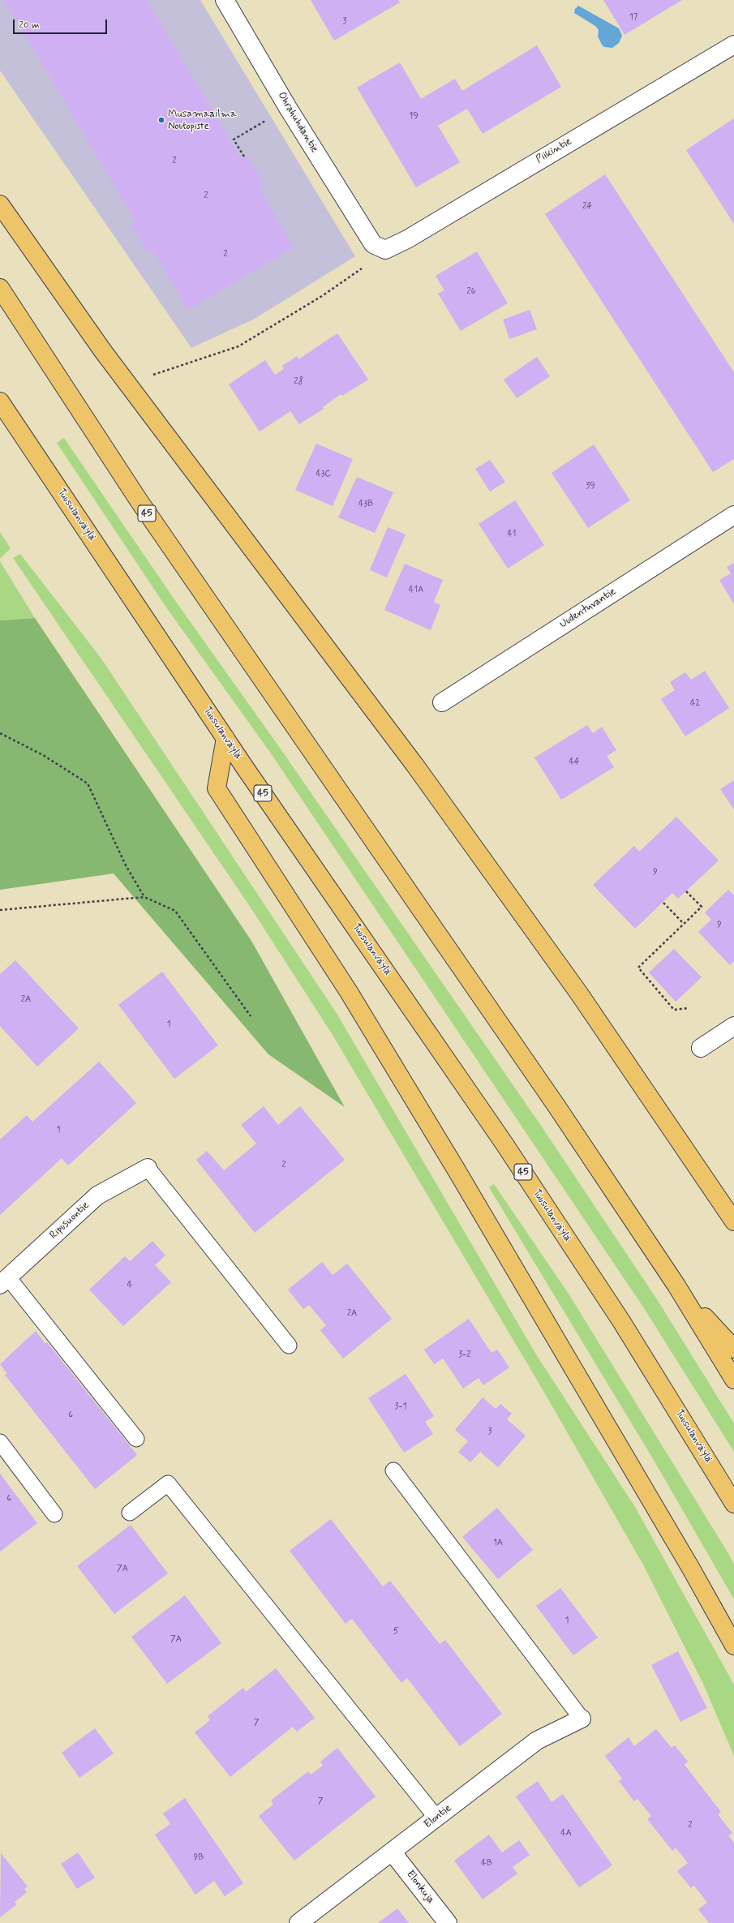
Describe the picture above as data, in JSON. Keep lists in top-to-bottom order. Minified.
{"streets":{"highway":["45","Tuusulanväylä"],"street":["Ohrahuhdantie","Piikintie","Uudentuvantie","Ripusuontie","Elontie","Elonkuja"]},"crossings":[["Ohrahuhdantie","Piikintie"],["Elontie","Elonkuja"]],"places":["Musamaailma Noutopiste"],"house_numbers":["17","3","19","2","2","24","2","26","28","43C","39","43B","41","41A","42","44","9","9","2A","1","1","2","4","2A","3-2","3-1","6","3","6","1A","7A","1","5","7A","7","7","2","4A","9B","4B"],"scale_bar":"20 m"}
